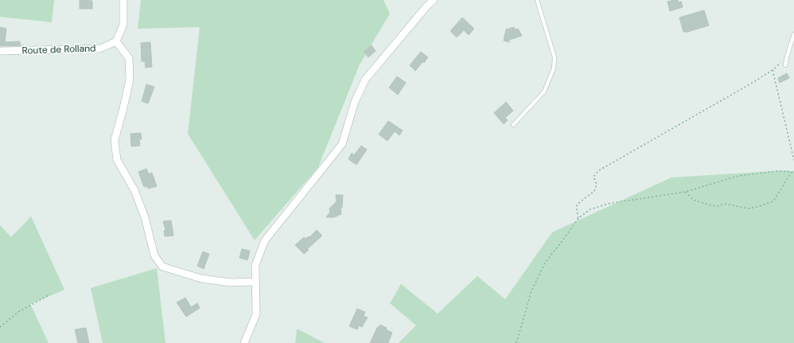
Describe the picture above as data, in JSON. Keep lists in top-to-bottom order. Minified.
{"streets":{"street":["Route de Rolland"]}}
